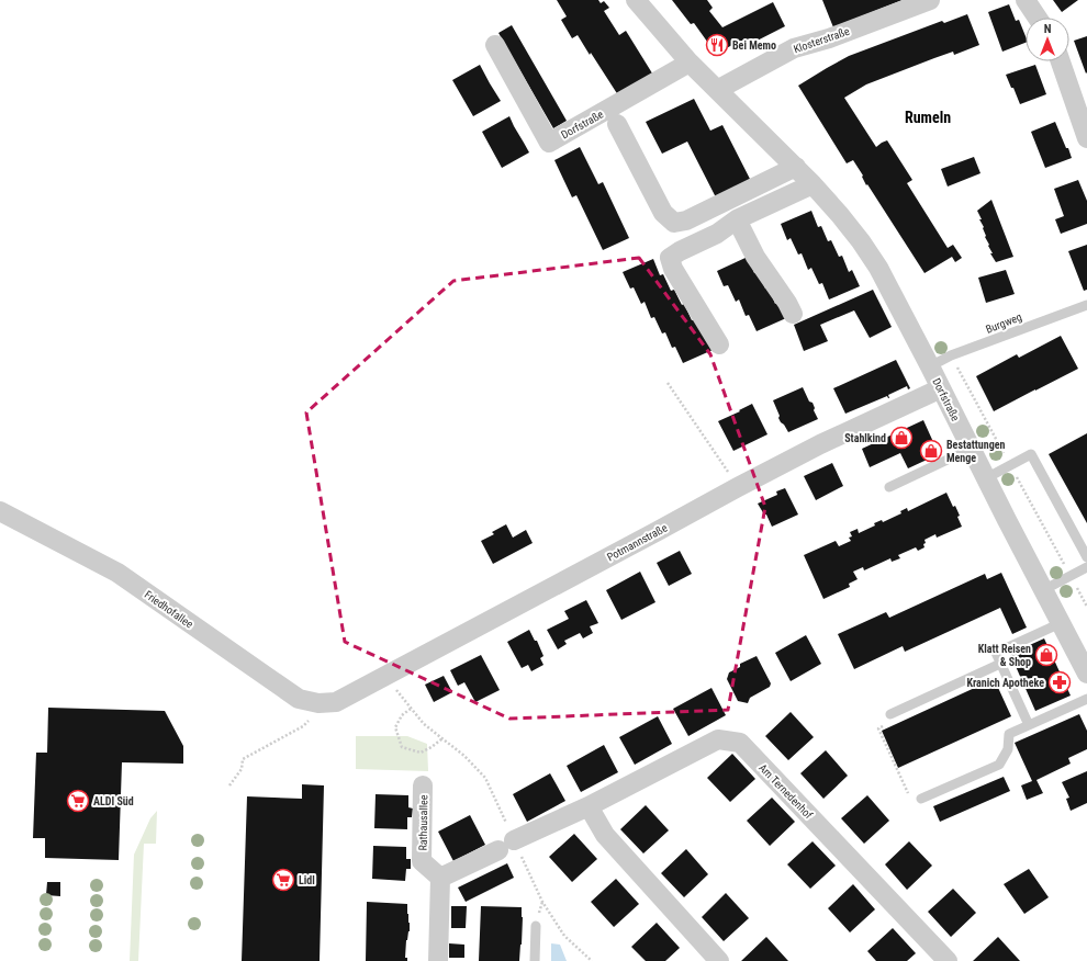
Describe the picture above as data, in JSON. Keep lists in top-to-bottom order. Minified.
{"streets":{"street":["Klosterstraße","Dorfstraße","Potmannstraße","Friedhofallee","Am Ternedenhof","Rathausallee"],"lane":["Burgweg"]},"crossings":[["Klosterstraße","Dorfstraße"],["Dorfstraße","Burgweg"],["Dorfstraße","Potmannstraße"],["Potmannstraße","Friedhofallee"]],"districts":["Rumeln"],"places":{"restaurant":["Bei Memo"],"shop":["Stahlkind","Bestattungen Menge","Klatt Reisen & Shop"],"pharmacy":["Kranich Apotheke"],"supermarket":["ALDI Süd","Lidl"]},"north":"top"}
